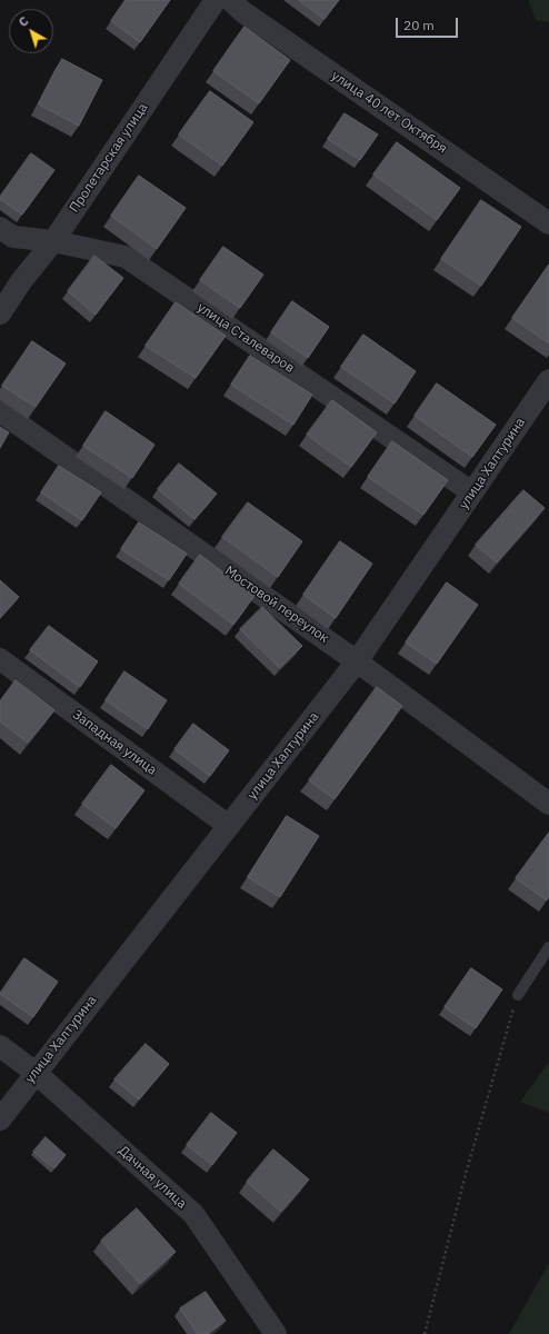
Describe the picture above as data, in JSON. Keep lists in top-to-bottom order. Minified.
{"streets":{"street":["улица 40 лет Октября","Пролетарская улица","улица Сталеваров","улица Халтурина","Мостовой переулок","Западная улица","Дачная улица"]},"crossings":[["Пролетарская улица","улица Сталеваров"],["улица Сталеваров","улица Халтурина"],["улица Халтурина","Мостовой переулок"],["улица Халтурина","Западная улица"],["улица Халтурина","Дачная улица"]],"scale_bar":"20 m","north":"top left"}
